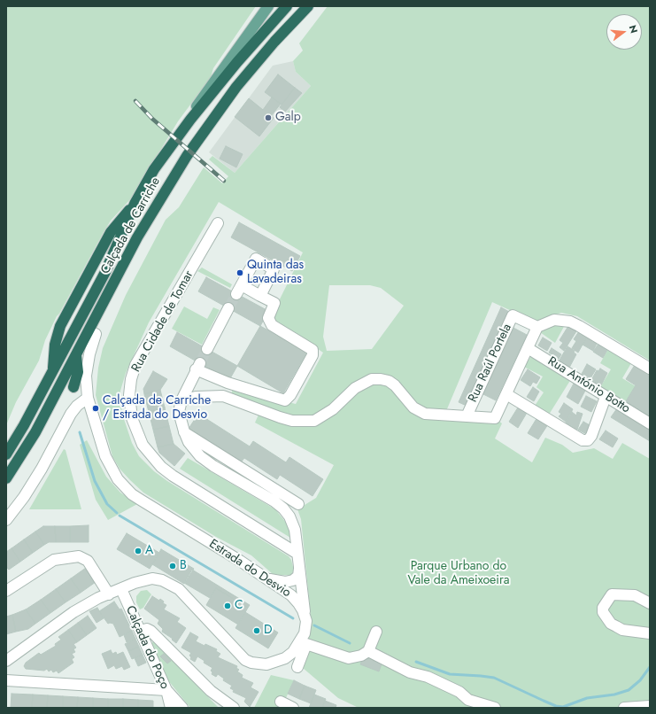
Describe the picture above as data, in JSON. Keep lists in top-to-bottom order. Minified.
{"streets":{"highway":["Calçada de Carriche"],"street":["Rua Cidade de Tomar","Rua Raúl Portela","Rua António Botto","Estrada do Desvio","Calçada do Poço"]},"parks":["Parque Urbano do Vale da Ameixoeira"],"places":["Galp","Quinta das Lavadeiras","Calçada de Carriche / Estrada do Desvio","A","B","C","D"],"north":"right"}
